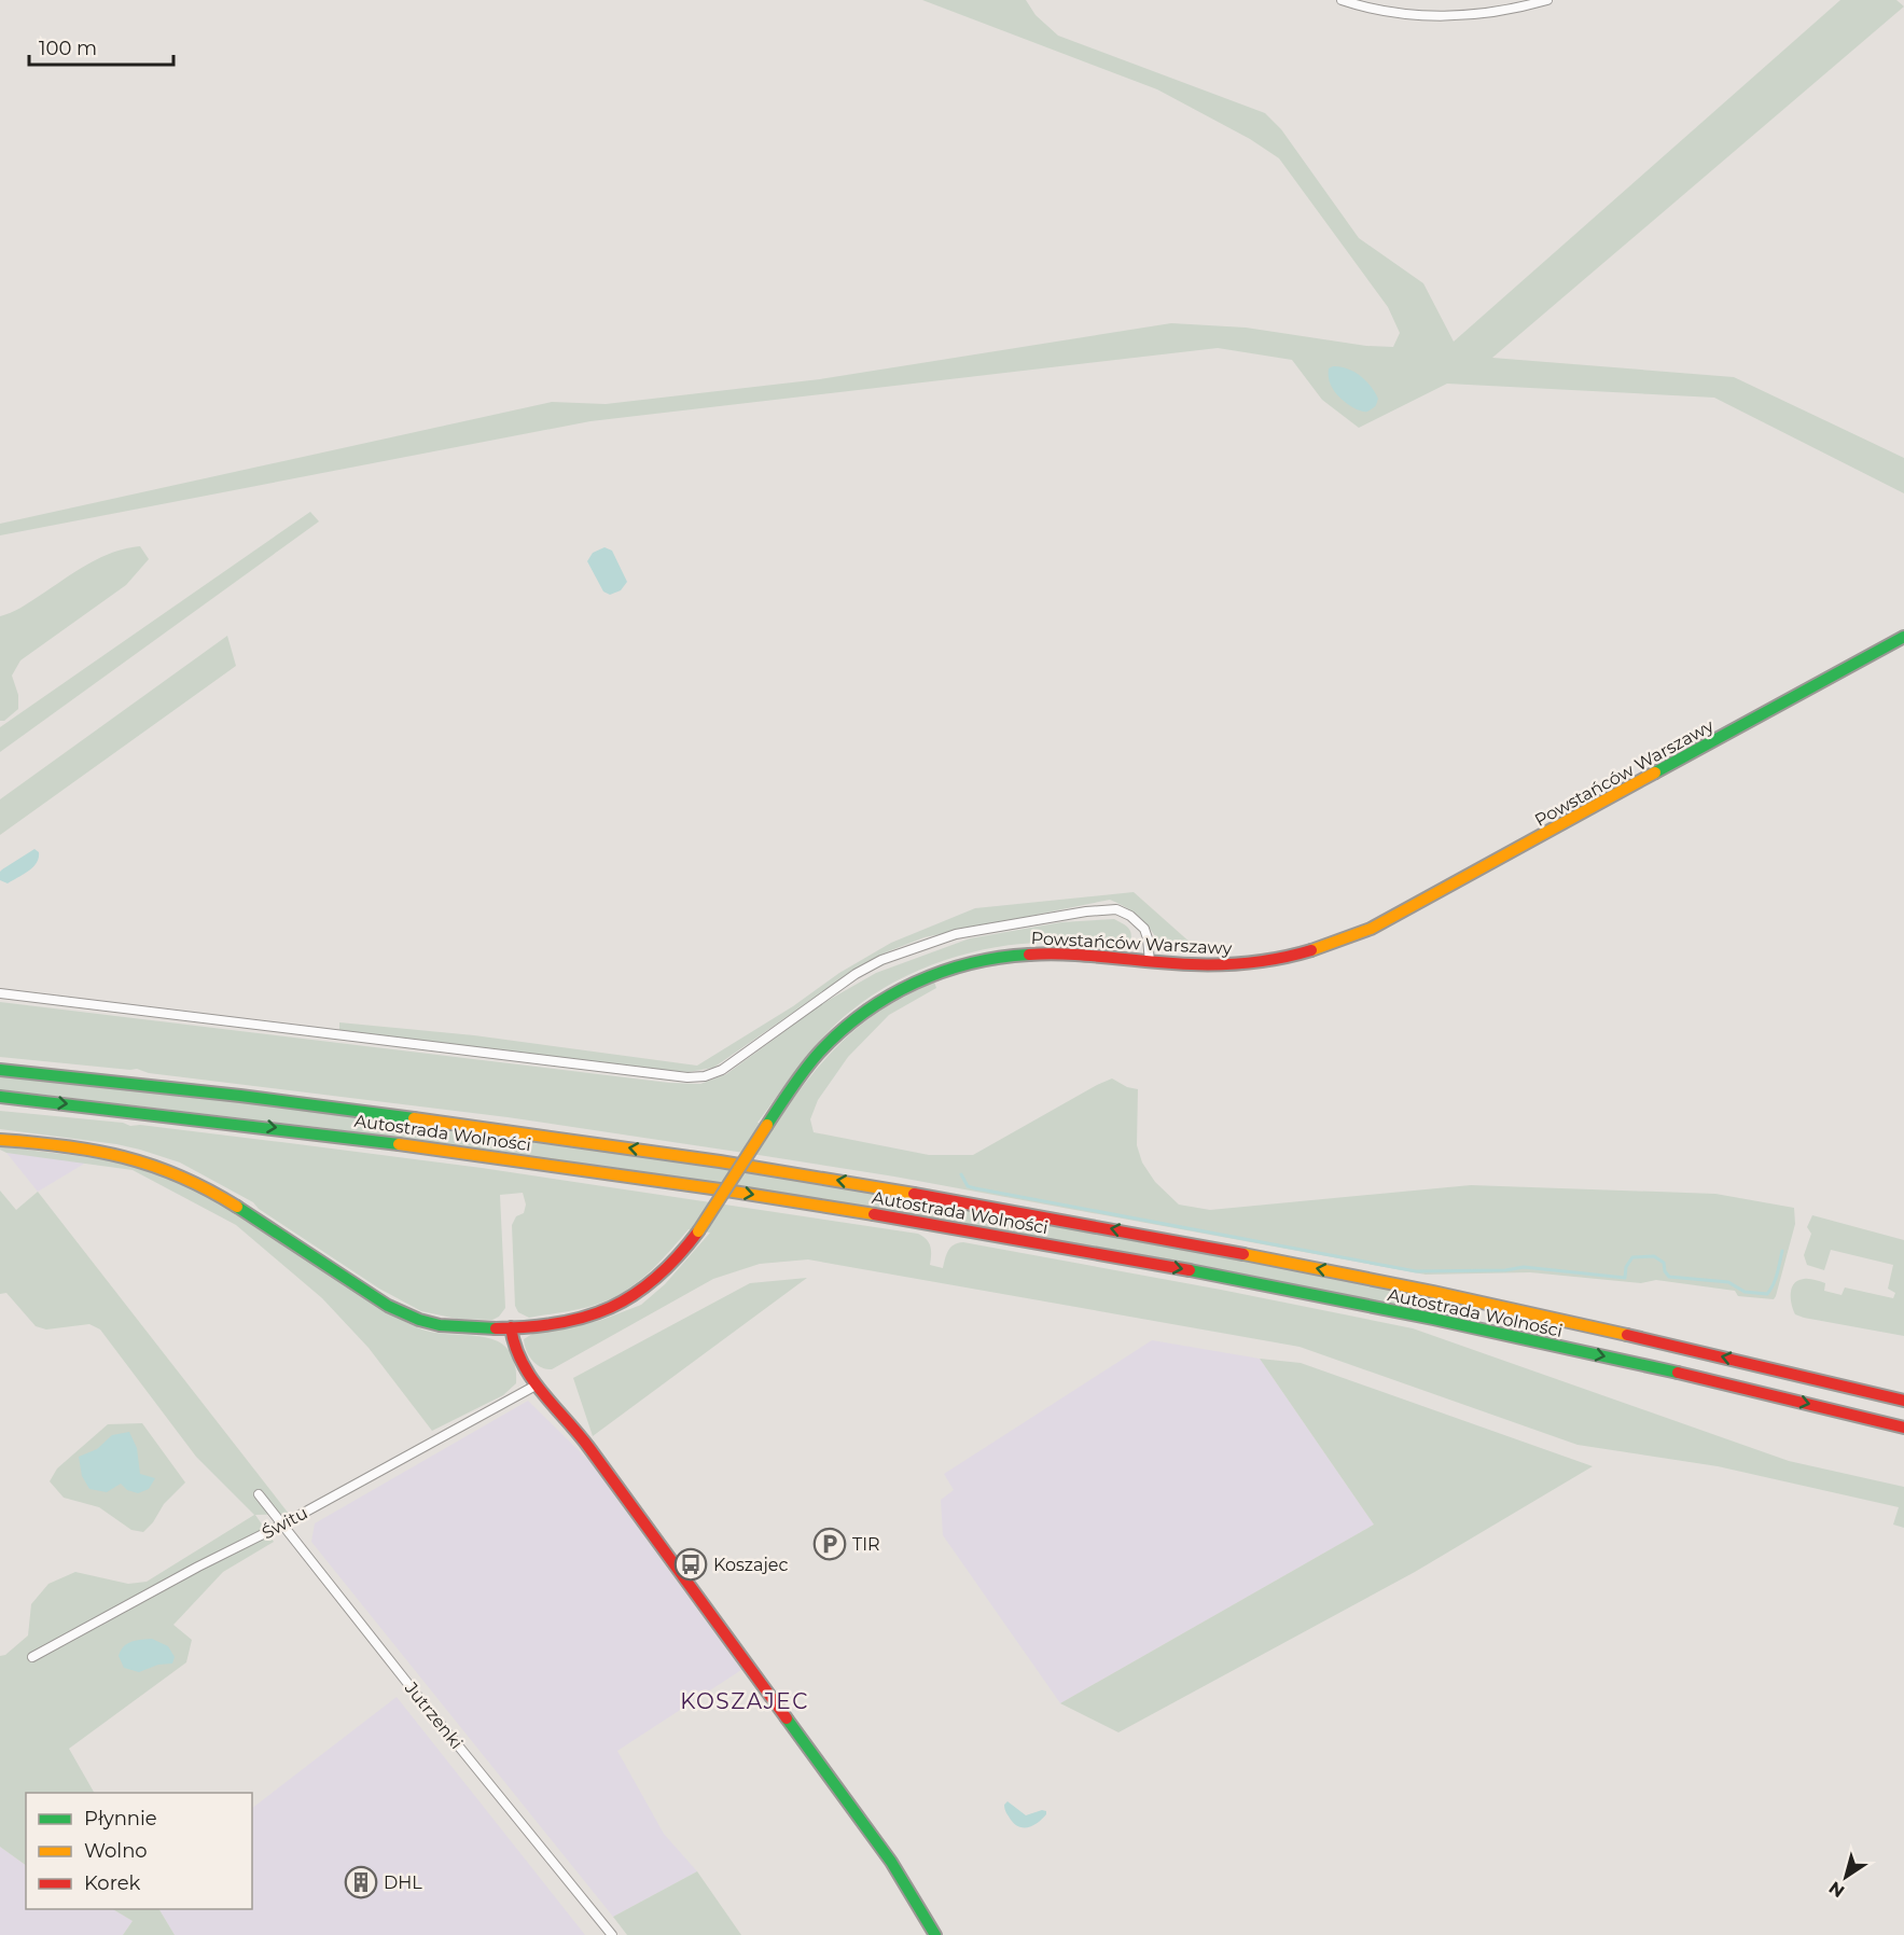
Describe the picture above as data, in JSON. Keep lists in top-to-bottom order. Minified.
{"streets":{"main road":["Powstańców Warszawy","Autostrada Wolności"],"street":["Świtu","Jutrzenki"]},"crossings":[["Świtu","Jutrzenki"]],"districts":["KOSZAJEC"],"places":{"parking":["TIR"],"bus stop":["Koszajec"],"building":["DHL"]},"legend":["Płynnie","Wolno","Korek"],"scale_bar":"100 m","north":"bottom left"}
